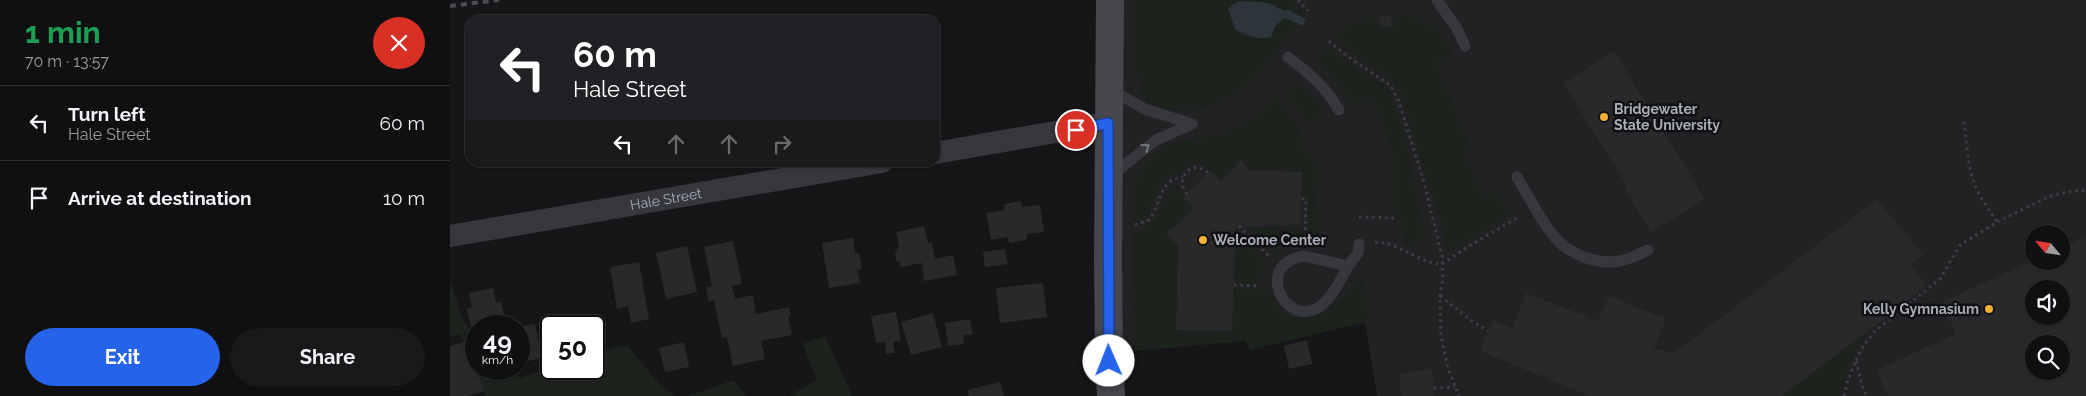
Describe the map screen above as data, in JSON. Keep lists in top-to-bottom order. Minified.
{"streets":{"street":["Hale Street"]},"places":["Bridgewater State University","Welcome Center","Kelly Gymnasium"],"north":"top left","page":{"heading":["1 min","70 m · 13:57"],"turn":["60 m","Hale Street"],"list":[{"name":"Turn left","note":"Hale Street","value":"60 m"},{"name":"Arrive at destination","value":"10 m"}],"speed":"49 km/h","limit":"50","buttons":["Exit","Share"]}}
